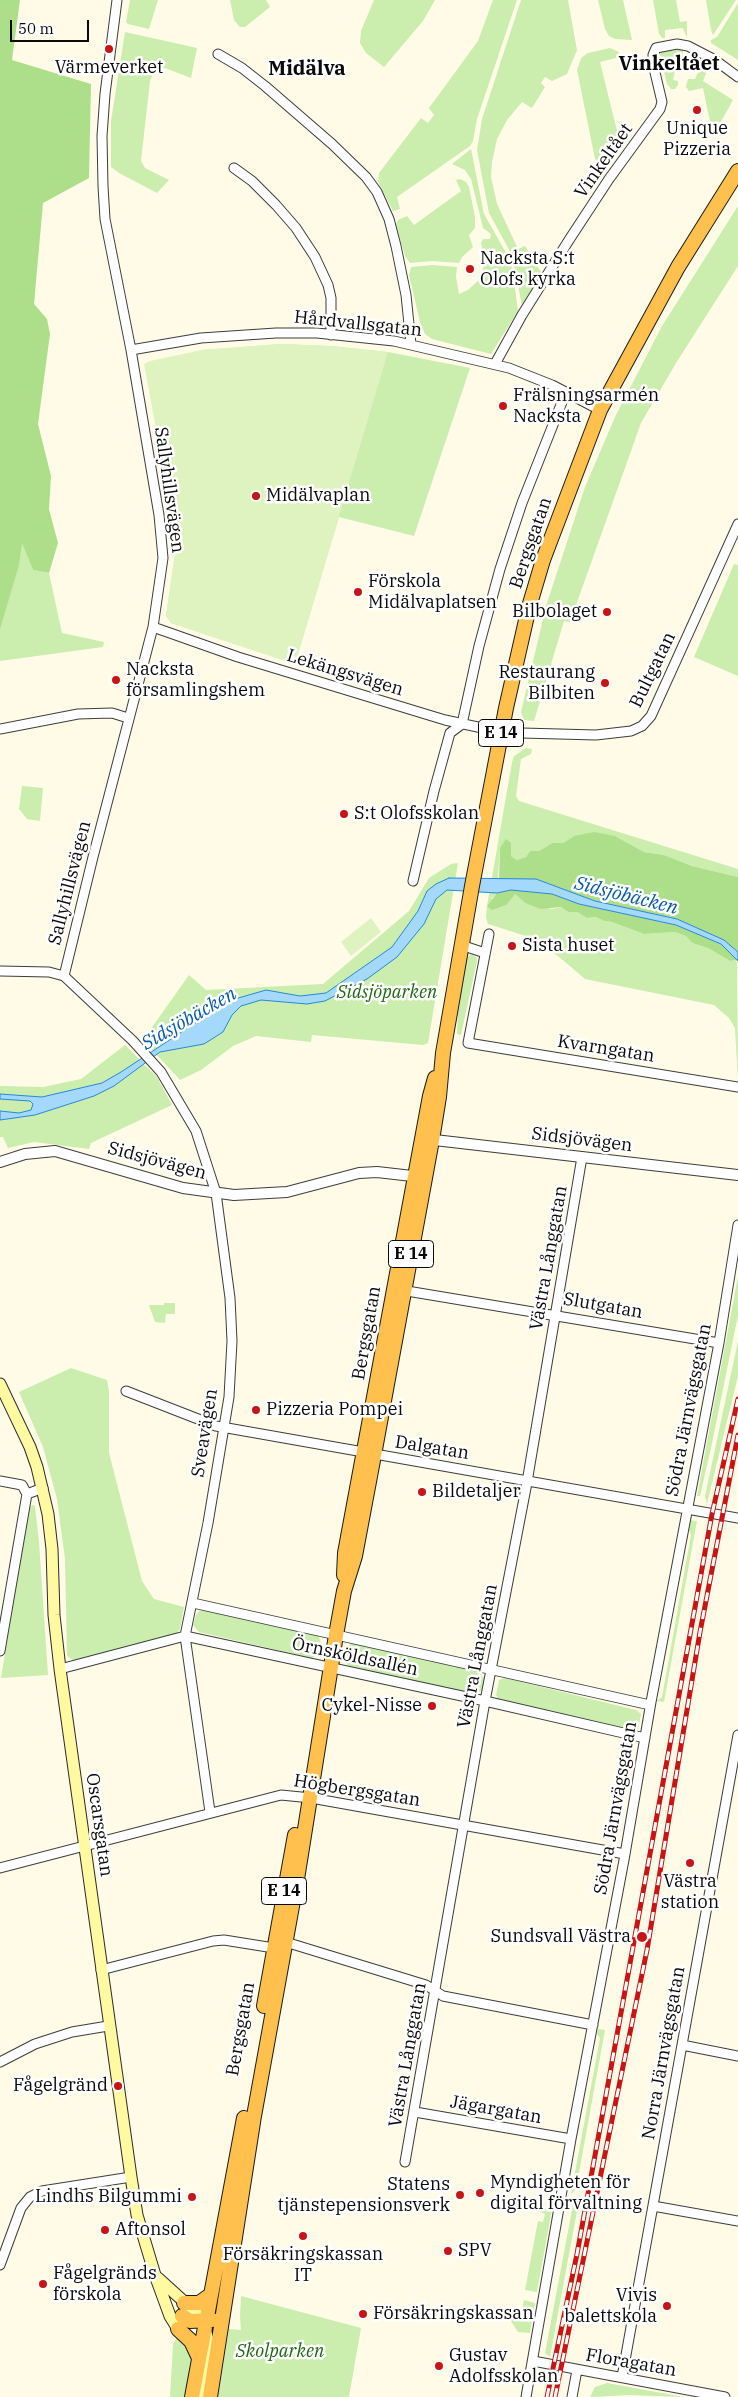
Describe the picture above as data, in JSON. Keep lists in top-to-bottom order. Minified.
{"streets":{"highway":["Bergsgatan","E 14"],"main road":["Oscarsgatan"],"street":["Vinkeltået","Hårdvallsgatan","Sallyhillsvägen","Bultgatan","Lekängsvägen","Kvarngatan","Sidsjövägen","Västra Långgatan","Slutgatan","Södra Järnvägsgatan","Sveavägen","Dalgatan","Örnsköldsallén","Högbergsgatan","Norra Järnvägsgatan","Jägargatan","Floragatan"]},"crossings":[["Vinkeltået","Hårdvallsgatan"],["Hårdvallsgatan","Sallyhillsvägen"],["Hårdvallsgatan","Bergsgatan"],["Sallyhillsvägen","Lekängsvägen"],["Sallyhillsvägen","Sveavägen"],["Bergsgatan","Bultgatan"],["Bergsgatan","Lekängsvägen"],["Bergsgatan","Sidsjövägen"],["Bergsgatan","Slutgatan"],["Bergsgatan","Dalgatan"],["Bergsgatan","Örnsköldsallén"],["Bergsgatan","Högbergsgatan"],["Bultgatan","Lekängsvägen"],["Sidsjövägen","Västra Långgatan"],["Sidsjövägen","Sveavägen"],["Västra Långgatan","Slutgatan"],["Västra Långgatan","Dalgatan"],["Västra Långgatan","Örnsköldsallén"],["Västra Långgatan","Högbergsgatan"],["Västra Långgatan","Jägargatan"],["Slutgatan","Södra Järnvägsgatan"],["Södra Järnvägsgatan","Dalgatan"],["Södra Järnvägsgatan","Örnsköldsallén"],["Södra Järnvägsgatan","Högbergsgatan"],["Södra Järnvägsgatan","Jägargatan"],["Södra Järnvägsgatan","Floragatan"],["Sveavägen","Dalgatan"],["Sveavägen","Örnsköldsallén"],["Sveavägen","Högbergsgatan"],["Örnsköldsallén","Oscarsgatan"],["Högbergsgatan","Oscarsgatan"],["Norra Järnvägsgatan","Floragatan"]],"districts":["Vinkeltået","Midälva"],"water":["Sidsjöbäcken"],"parks":["Sidsjöparken","Skolparken"],"places":["Värmeverket","Unique Pizzeria","Nacksta S:t Olofs kyrka","Frälsningsarmén Nacksta","Midälvaplan","Förskola Midälvaplatsen","Bilbolaget","Nacksta församlingshem","Restaurang Bilbiten","S:t Olofsskolan","Sista huset","Pizzeria Pompei","Bildetaljer","Cykel-Nisse","Västra station","Sundsvall Västra","Fågelgränd","Myndigheten för digital förvaltning","Statens tjänstepensionsverk","Lindhs Bilgummi","Aftonsol","Försäkringskassan IT","SPV","Fågelgränds förskola","Vivis balettskola","Försäkringskassan","Gustav Adolfsskolan"],"scale_bar":"50 m"}
